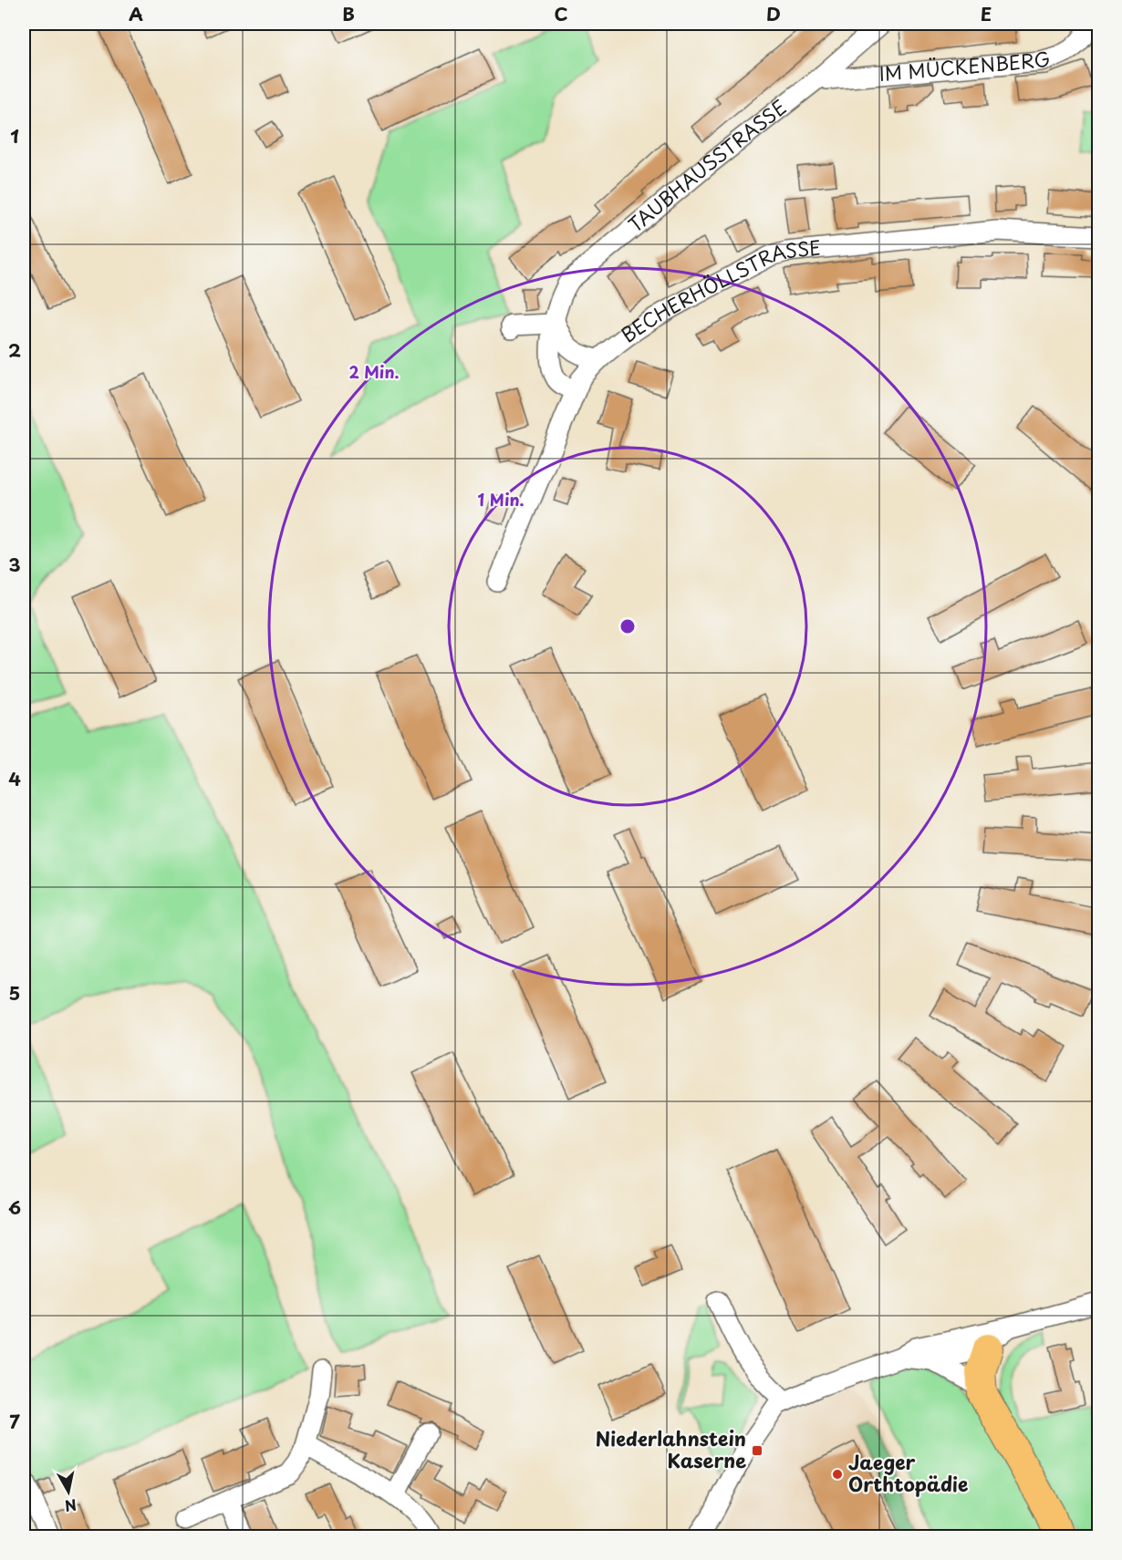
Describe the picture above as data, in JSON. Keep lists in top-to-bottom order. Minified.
{"streets":{"street":["IM MÜCKENBERG","TAUBHAUSSTRASSE","BECHERHÖLLSTRASSE"]},"crossings":[["IM MÜCKENBERG","TAUBHAUSSTRASSE"]],"places":{"transit":["Niederlahnstein Kaserne"],"other":["Jaeger Orthtopädie"]},"north":"bottom","grid":{"columns":["A","B","C","D","E"],"rows":["1","2","3","4","5","6","7"]},"rings":["2 Min.","1 Min."]}
